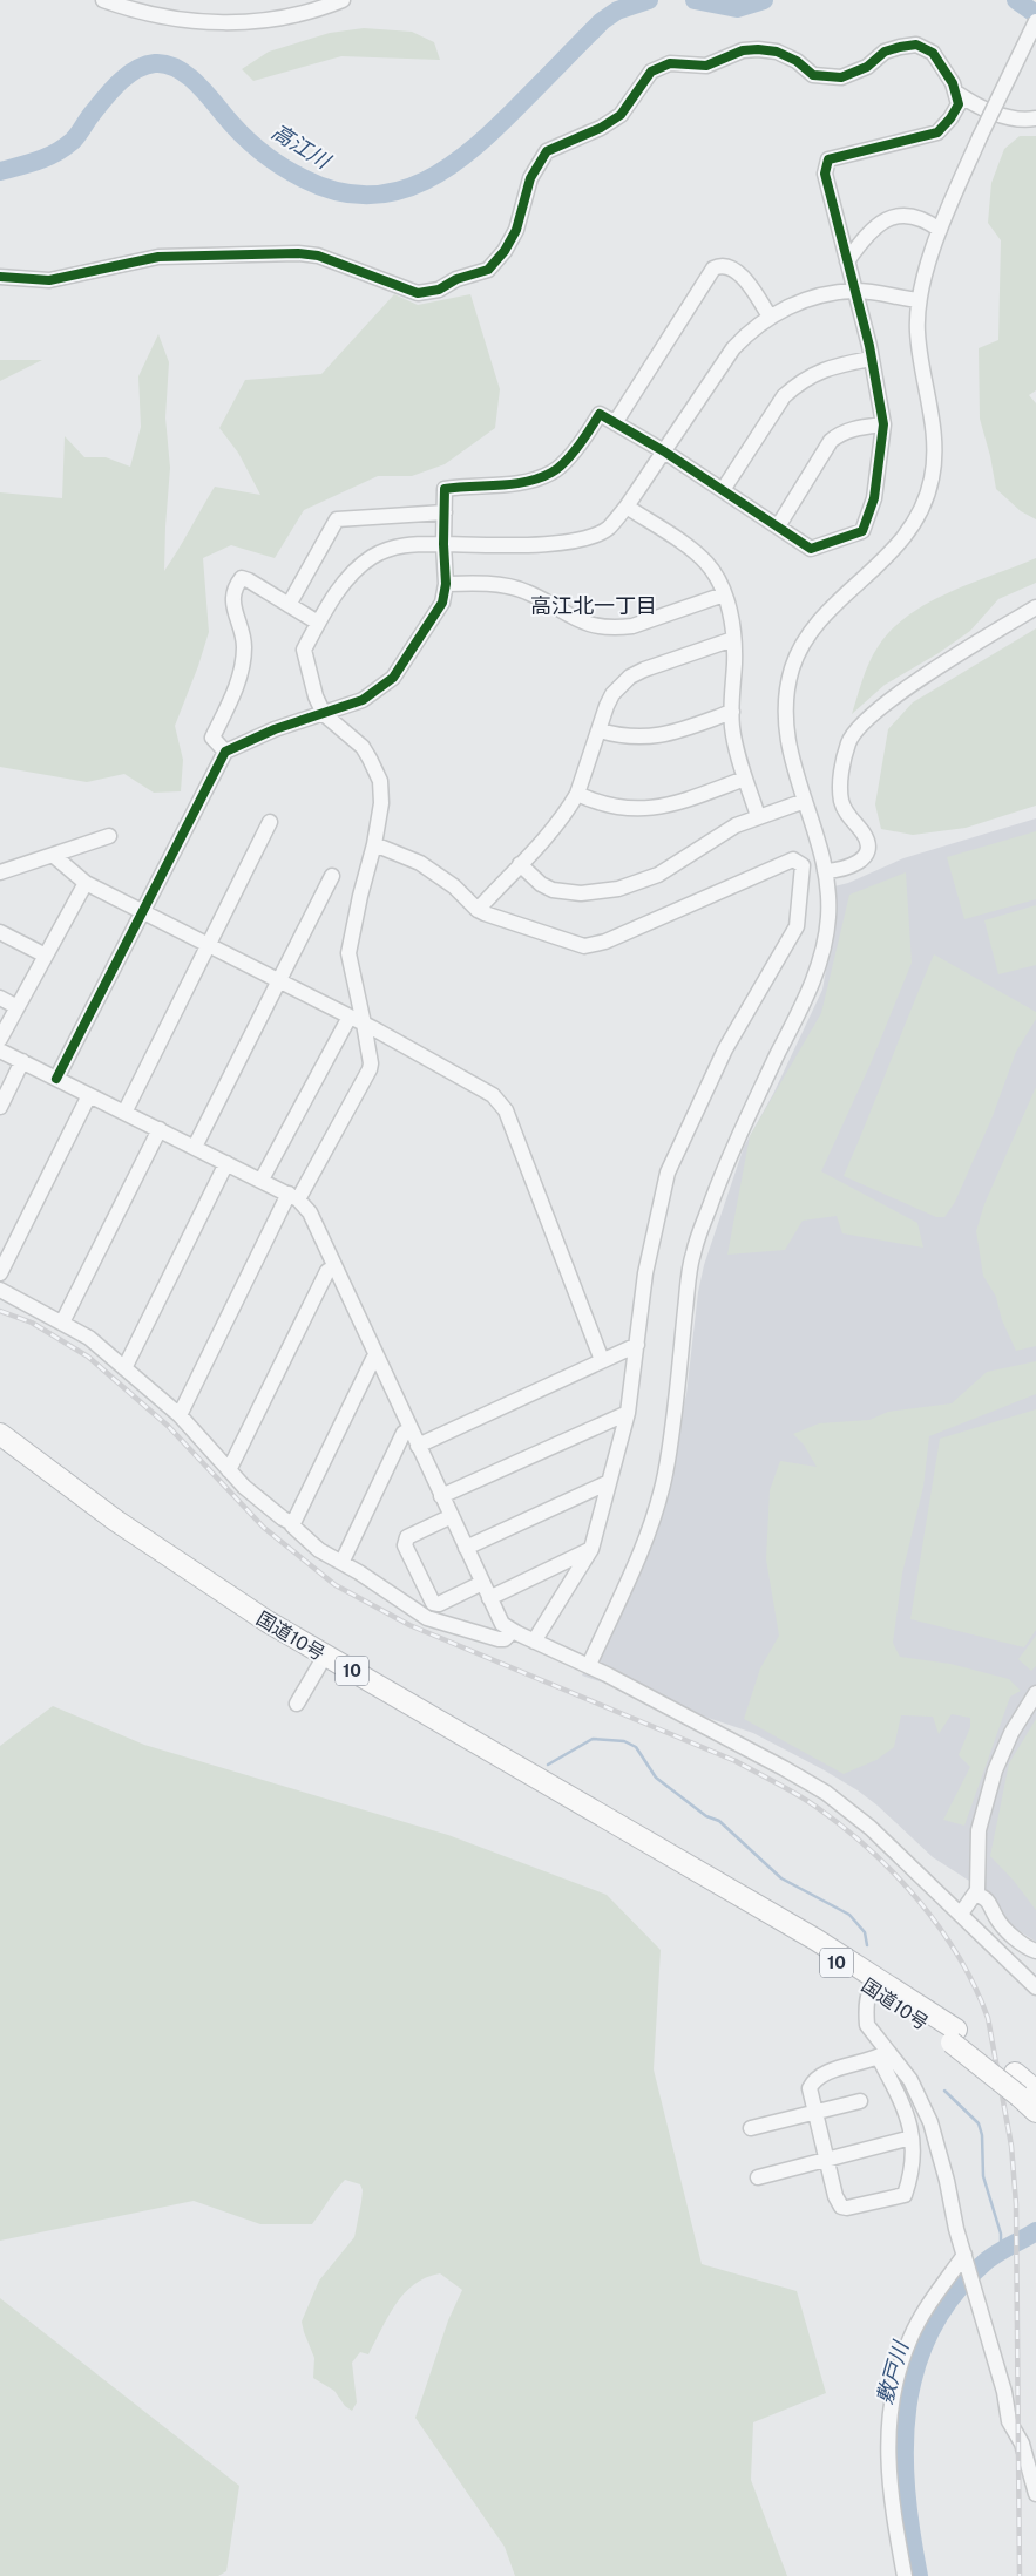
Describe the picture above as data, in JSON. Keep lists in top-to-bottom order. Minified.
{"streets":{"highway":["国道10号","10"]},"districts":["高江北一丁目"],"water":["高江川","敷戸川"]}
